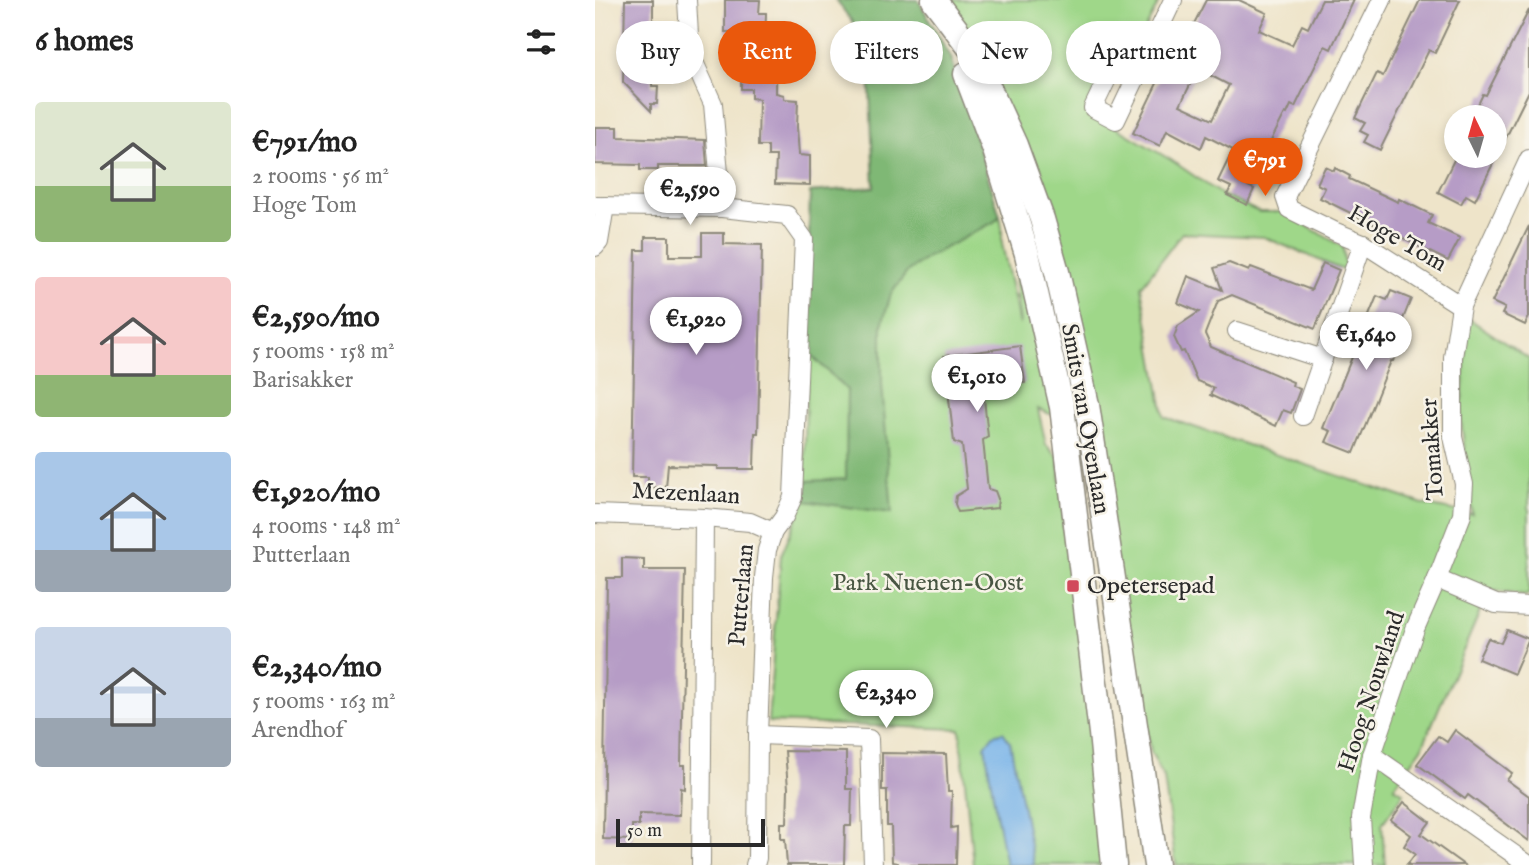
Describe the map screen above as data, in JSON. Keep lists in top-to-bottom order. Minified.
{"streets":{"main road":["Smits van Oyenlaan"],"street":["Hoge Tom","Tomakker","Mezenlaan","Putterlaan","Hoog Nouwland"]},"crossings":[["Hoge Tom","Tomakker"],["Tomakker","Hoog Nouwland"],["Mezenlaan","Putterlaan"]],"parks":["Park Nuenen-Oost"],"places":{"transit":["Opetersepad"]},"scale_bar":"50 m","north":"top","page":{"heading":"6 homes","chip":["Buy","Rent","Filters","New","Apartment"],"list":[{"name":"€791/mo","note":"2 rooms · 56 m² · Hoge Tom"},{"name":"€2,590/mo","note":"5 rooms · 158 m² · Barisakker"},{"name":"€1,920/mo","note":"4 rooms · 148 m² · Putterlaan"},{"name":"€2,340/mo","note":"5 rooms · 163 m² · Arendhof"}],"price":["€791","€2,590","€1,920","€1,640","€1,010","€2,340"],"scale":"50 m"}}
